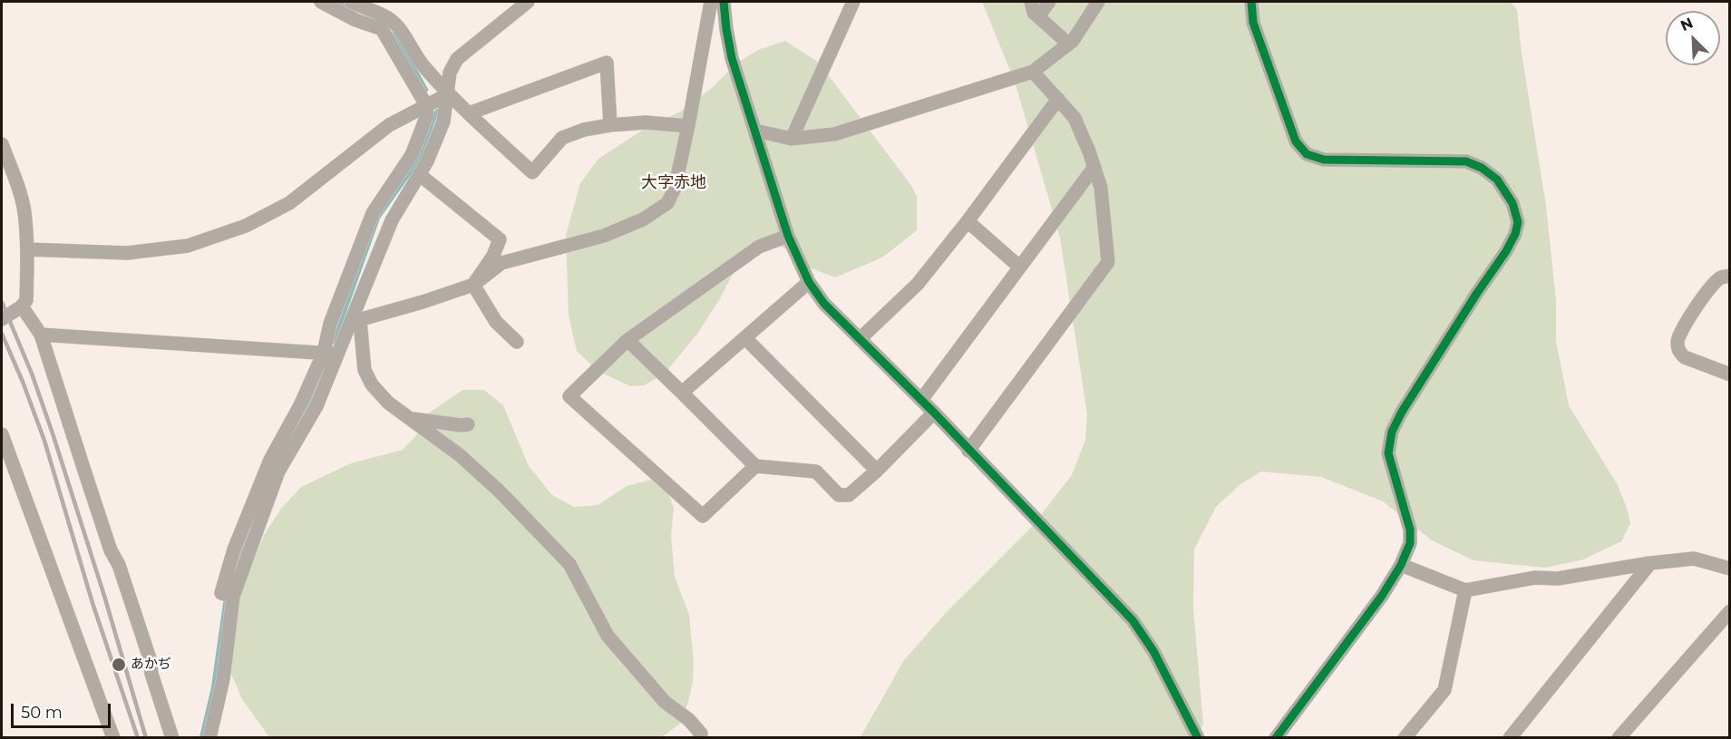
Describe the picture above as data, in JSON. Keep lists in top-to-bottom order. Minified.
{"districts":["大字赤地"],"places":["あかぢ"],"scale_bar":"50 m","north":"top left"}
